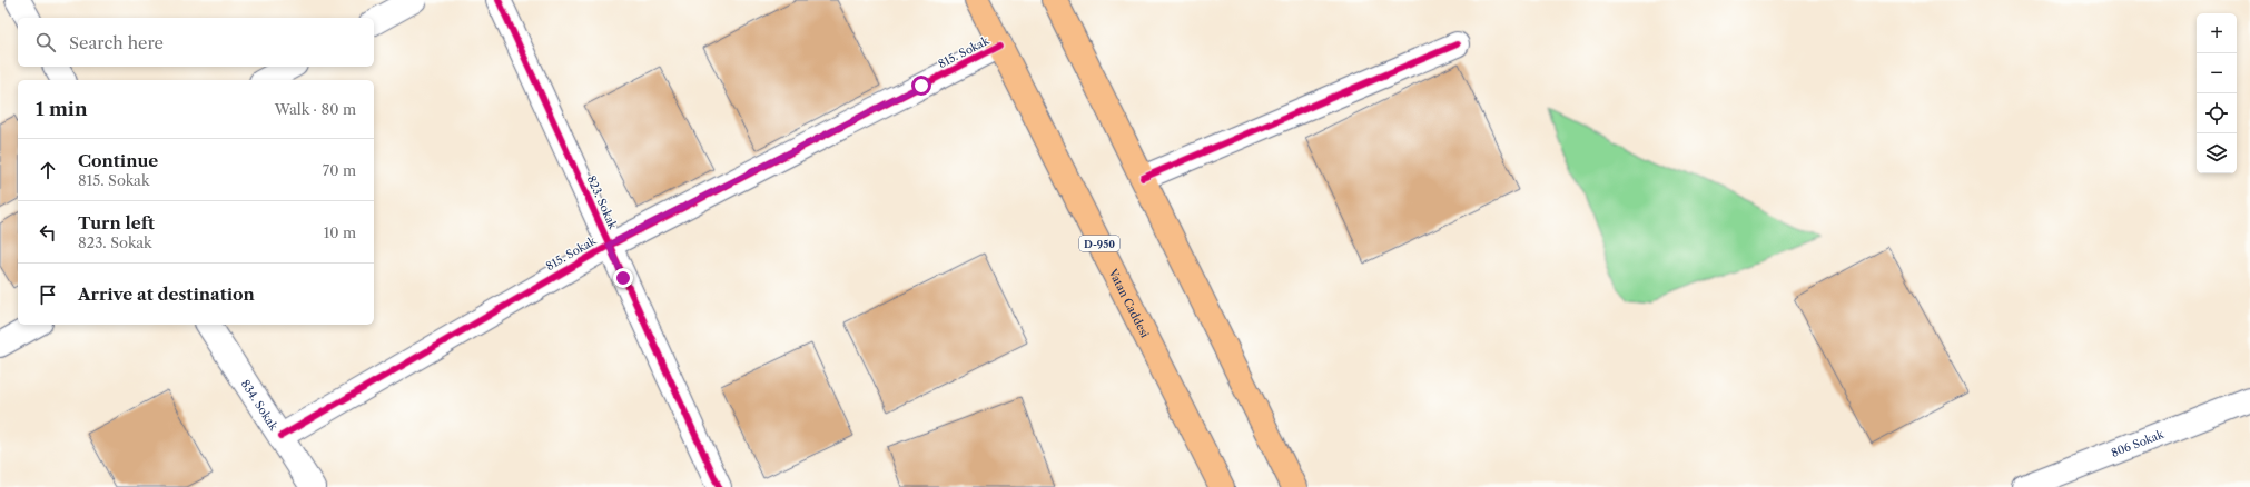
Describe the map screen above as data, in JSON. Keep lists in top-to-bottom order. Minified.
{"streets":{"highway":["D-950","Vatan Caddesi"],"street":["815. Sokak","823. Sokak","834. Sokak","806 Sokak"]},"crossings":[["815. Sokak","823. Sokak"],["815. Sokak","Vatan Caddesi"],["815. Sokak","834. Sokak"]],"page":{"map_buttons":["+","−"],"search":"Search here","heading":["1 min","Walk · 80 m"],"list":[["Continue","815. Sokak","70 m"],["Turn left","823. Sokak","10 m"],"Arrive at destination"]}}
